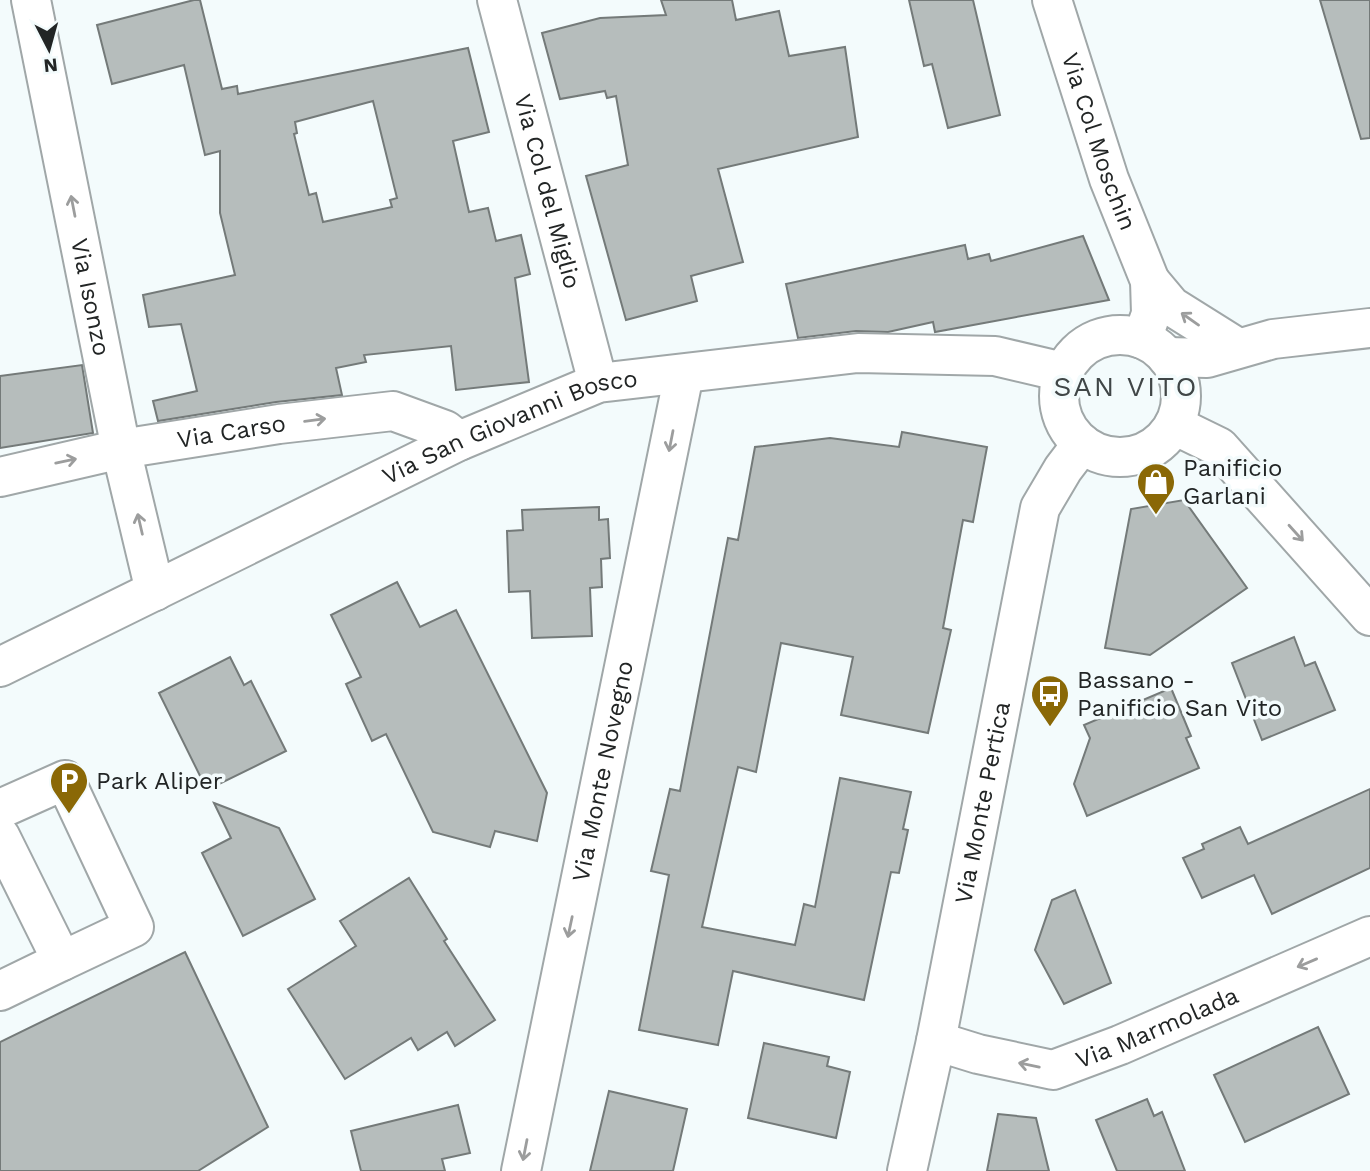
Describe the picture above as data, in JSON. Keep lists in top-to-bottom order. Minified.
{"streets":{"street":["Via Col Moschin","Via Col del Miglio","Via Isonzo","Via San Giovanni Bosco","Via Carso","Via Monte Novegno","Via Monte Pertica","Via Marmolada"]},"crossings":[["Via Col Moschin","Via San Giovanni Bosco"],["Via Col Moschin","Via Monte Pertica"],["Via Col del Miglio","Via San Giovanni Bosco"],["Via Isonzo","Via San Giovanni Bosco"],["Via Isonzo","Via Carso"],["Via San Giovanni Bosco","Via Carso"],["Via San Giovanni Bosco","Via Monte Novegno"],["Via San Giovanni Bosco","Via Monte Pertica"],["Via Monte Pertica","Via Marmolada"]],"one_way":["Via Isonzo","Via Carso","Via Monte Novegno","Via Marmolada"],"districts":["SAN VITO"],"places":{"shop":["Panificio Garlani"],"bus stop":["Bassano - Panificio San Vito"],"parking":["Park Aliper"]},"north":"bottom"}
